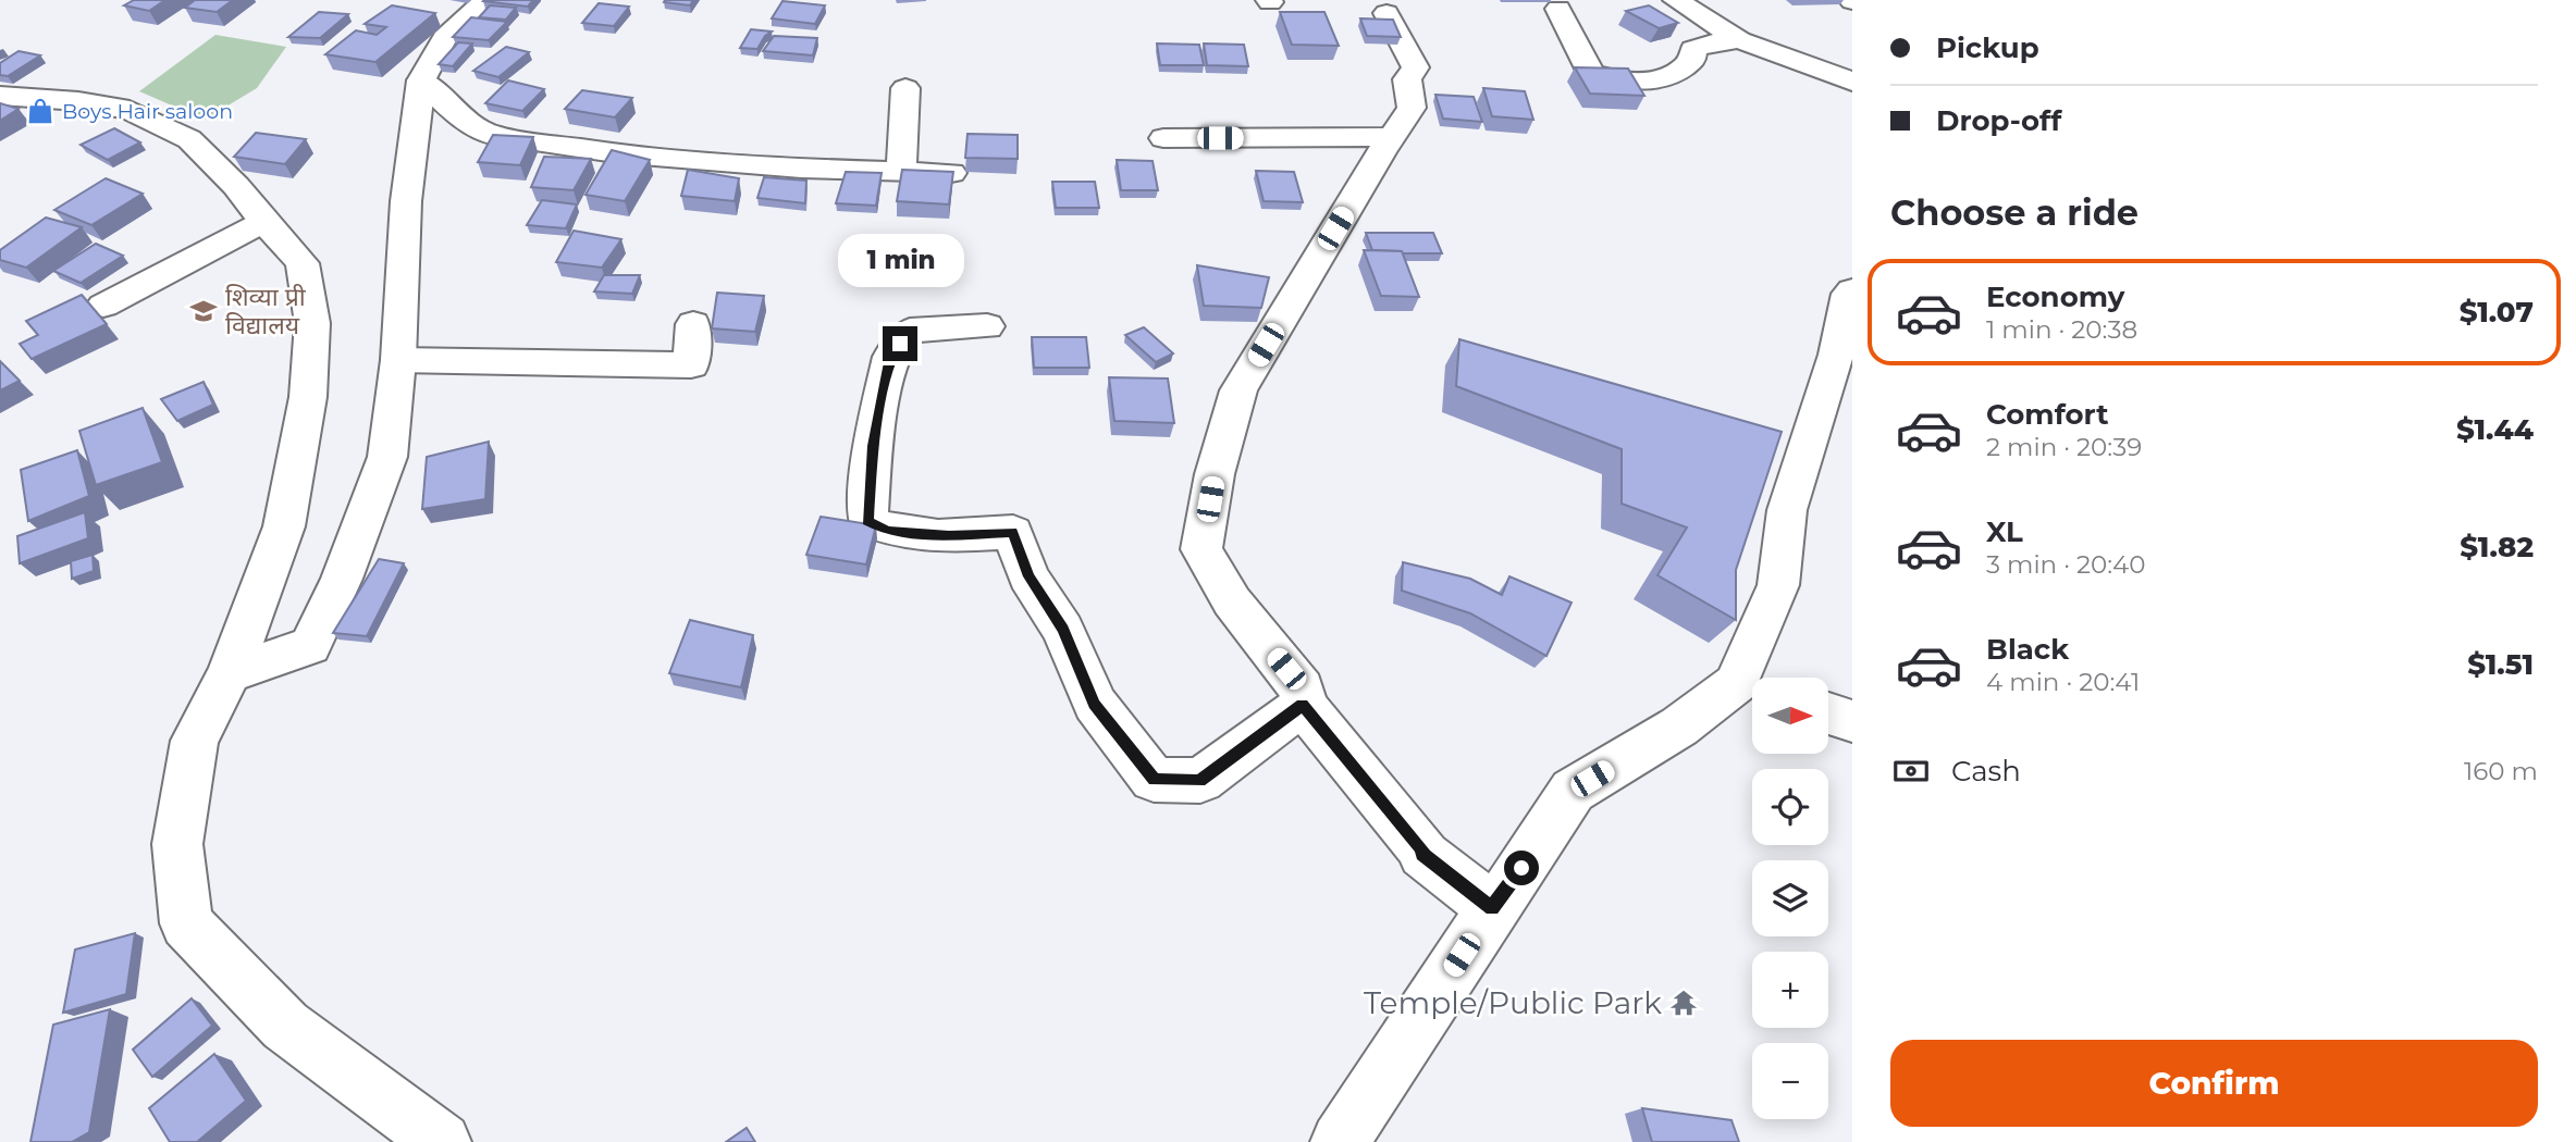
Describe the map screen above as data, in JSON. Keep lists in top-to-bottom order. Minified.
{"places":{"shop":["Boys Hair saloon"],"school or university":["शिव्या प्री विद्यालय"],"temple":["Temple/Public Park"]},"north":"right","page":{"banner":["Pickup","Drop-off"],"heading":"Choose a ride","bubble":"1 min","list":[{"name":"Economy","note":"1 min · 20:38","value":"$1.07"},{"name":"Comfort","note":"2 min · 20:39","value":"$1.44"},{"name":"XL","note":"3 min · 20:40","value":"$1.82"},{"name":"Black","note":"4 min · 20:41","value":"$1.51"}],"map_buttons":["+","−"],"pay":["Cash","160 m"],"buttons":"Confirm"}}
